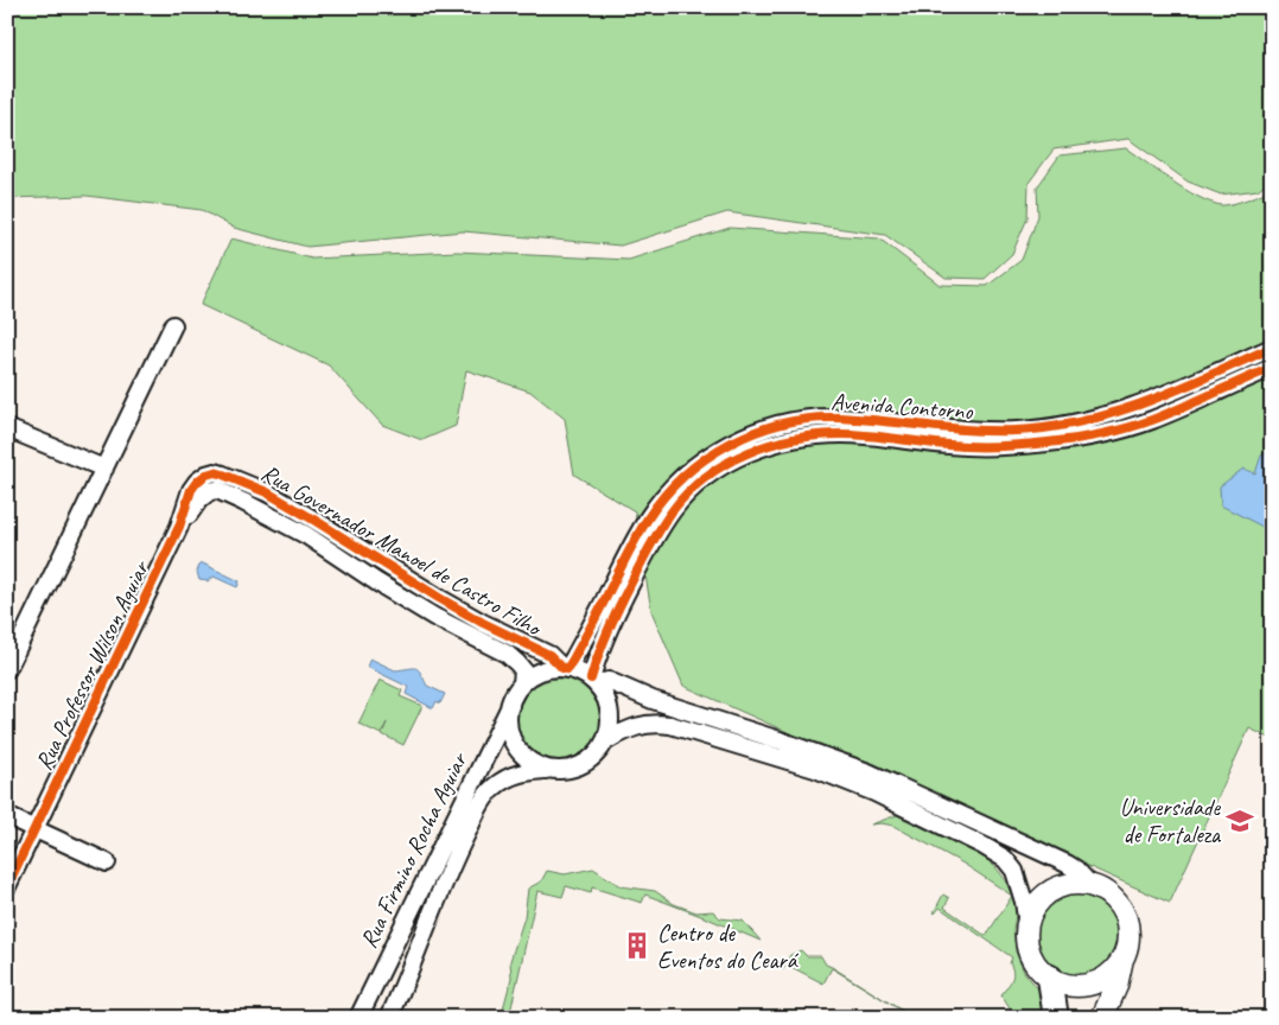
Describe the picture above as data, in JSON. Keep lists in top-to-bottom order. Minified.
{"streets":{"street":["Avenida Contorno","Rua Governador Manoel de Castro Filho","Rua Professor Wilson Aguiar","Rua Firmino Rocha Aguiar"]},"crossings":[["Avenida Contorno","Rua Governador Manoel de Castro Filho"],["Avenida Contorno","Rua Firmino Rocha Aguiar"],["Rua Governador Manoel de Castro Filho","Rua Professor Wilson Aguiar"],["Rua Governador Manoel de Castro Filho","Rua Firmino Rocha Aguiar"]],"places":{"school or university":["Universidade de Fortaleza"],"building":["Centro de Eventos do Ceará"]}}
